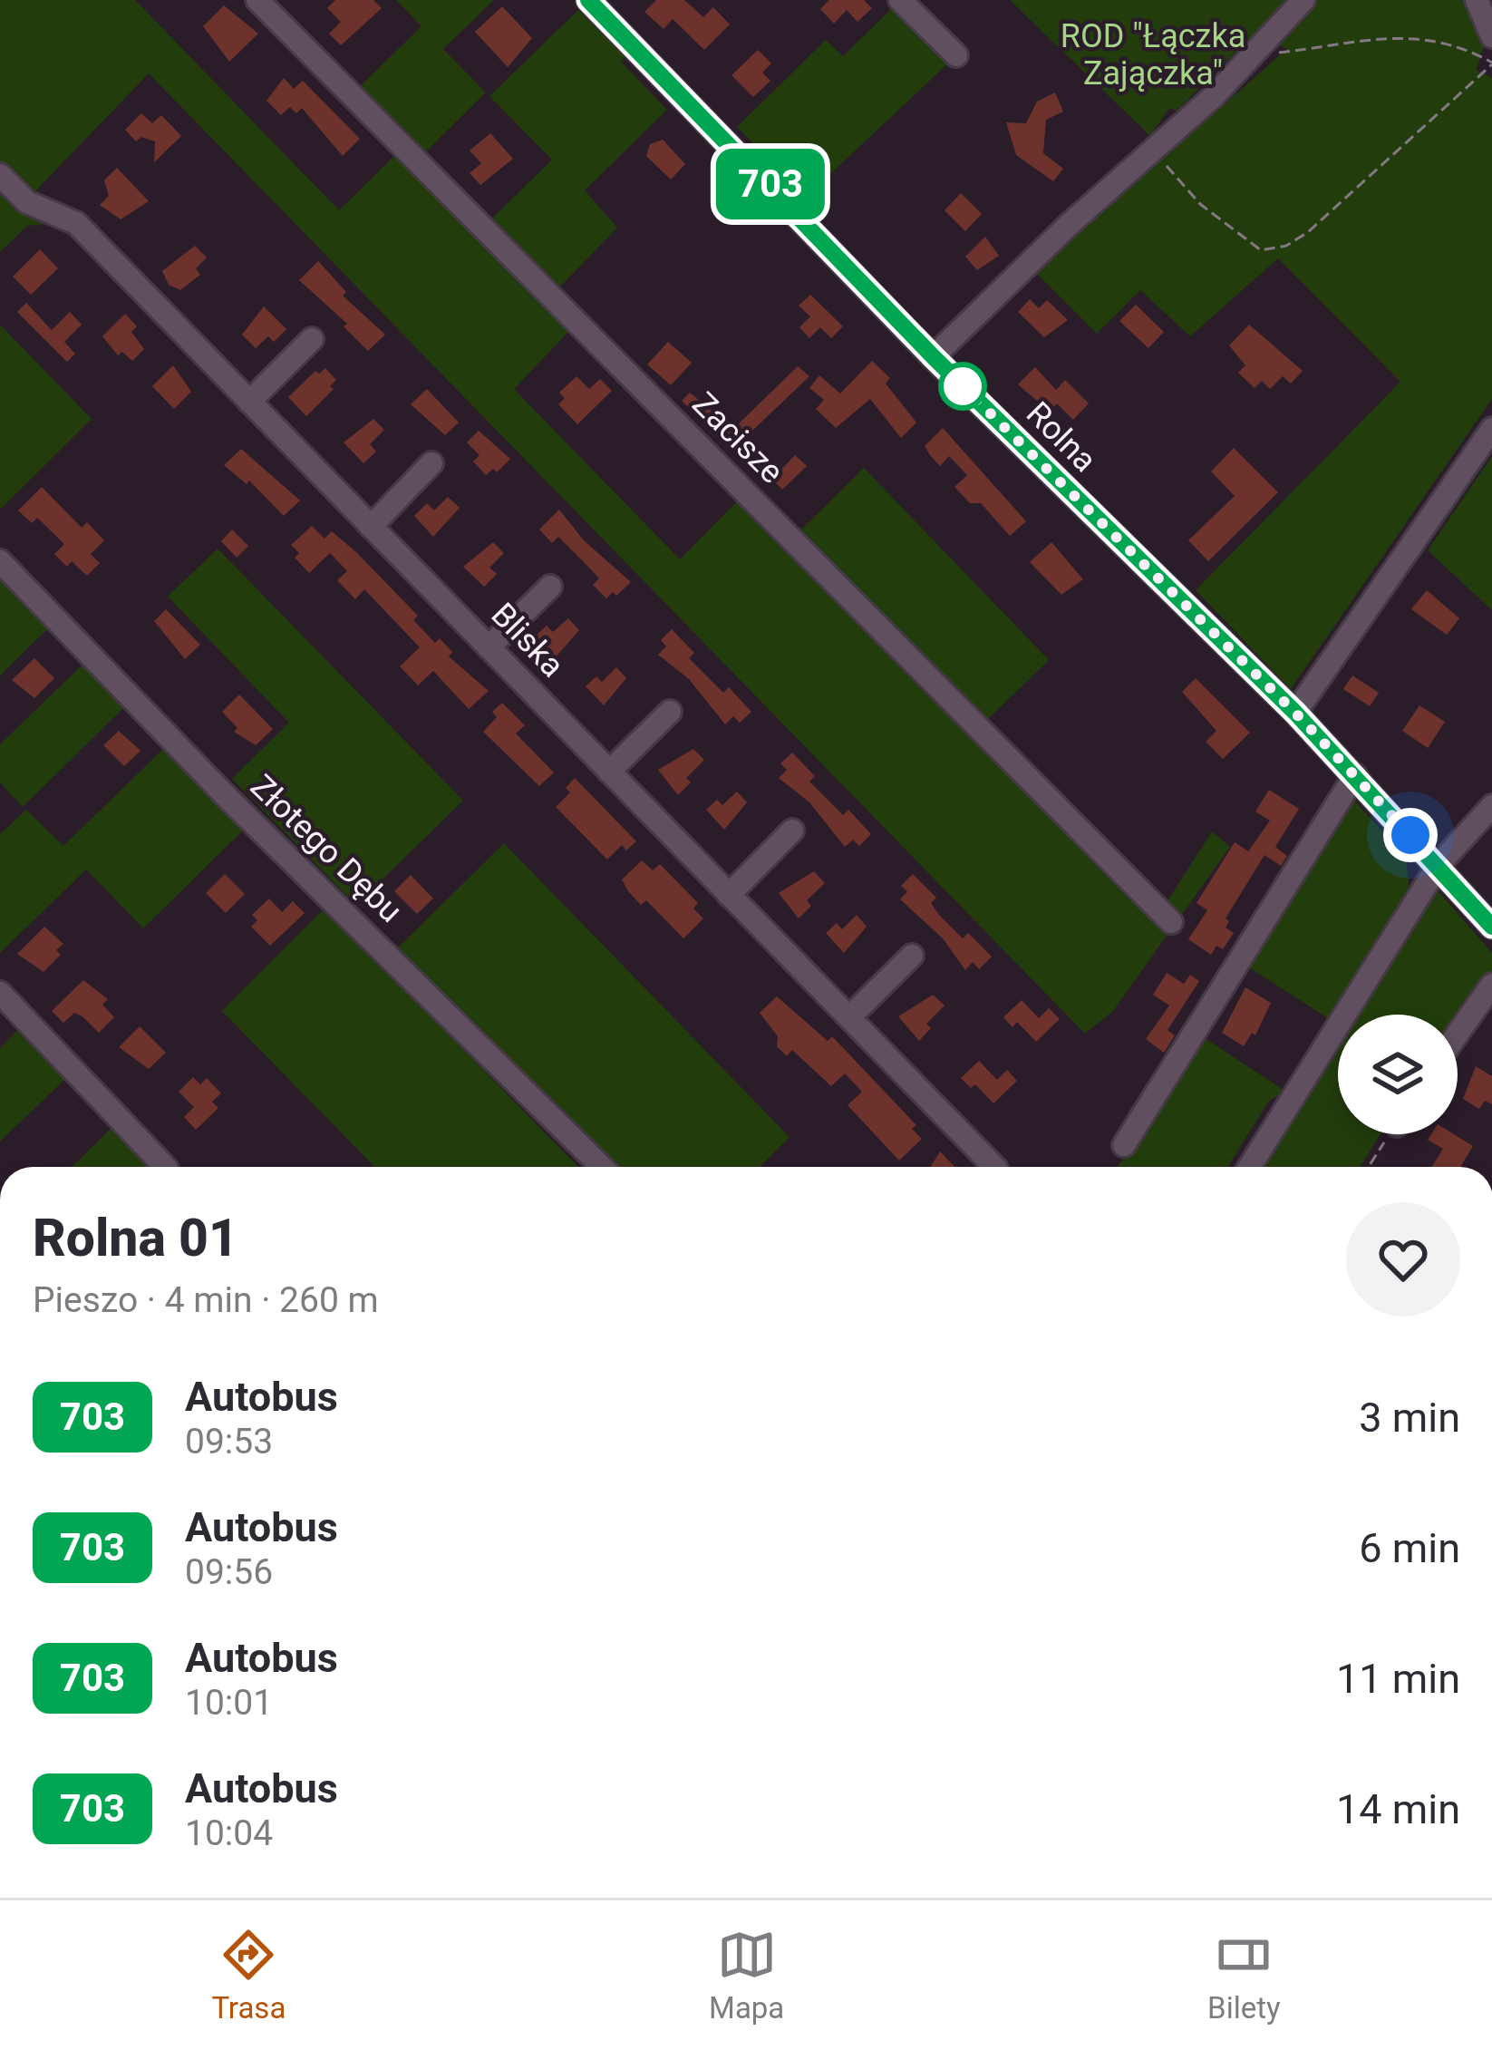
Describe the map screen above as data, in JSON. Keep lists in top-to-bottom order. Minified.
{"streets":{"street":["Rolna","Zacisze","Bliska","Złotego Dębu"]},"parks":["ROD \"Łączka Zajączka\""],"lines":["bus line 703"],"page":{"on_map":"703","heading":["Rolna 01","Pieszo · 4 min · 260 m"],"list":[{"mark":"703","name":"Autobus","note":"09:53","value":"3 min"},{"mark":"703","name":"Autobus","note":"09:56","value":"6 min"},{"mark":"703","name":"Autobus","note":"10:01","value":"11 min"},{"mark":"703","name":"Autobus","note":"10:04","value":"14 min"}],"tabs":["Trasa","Mapa","Bilety"]}}
